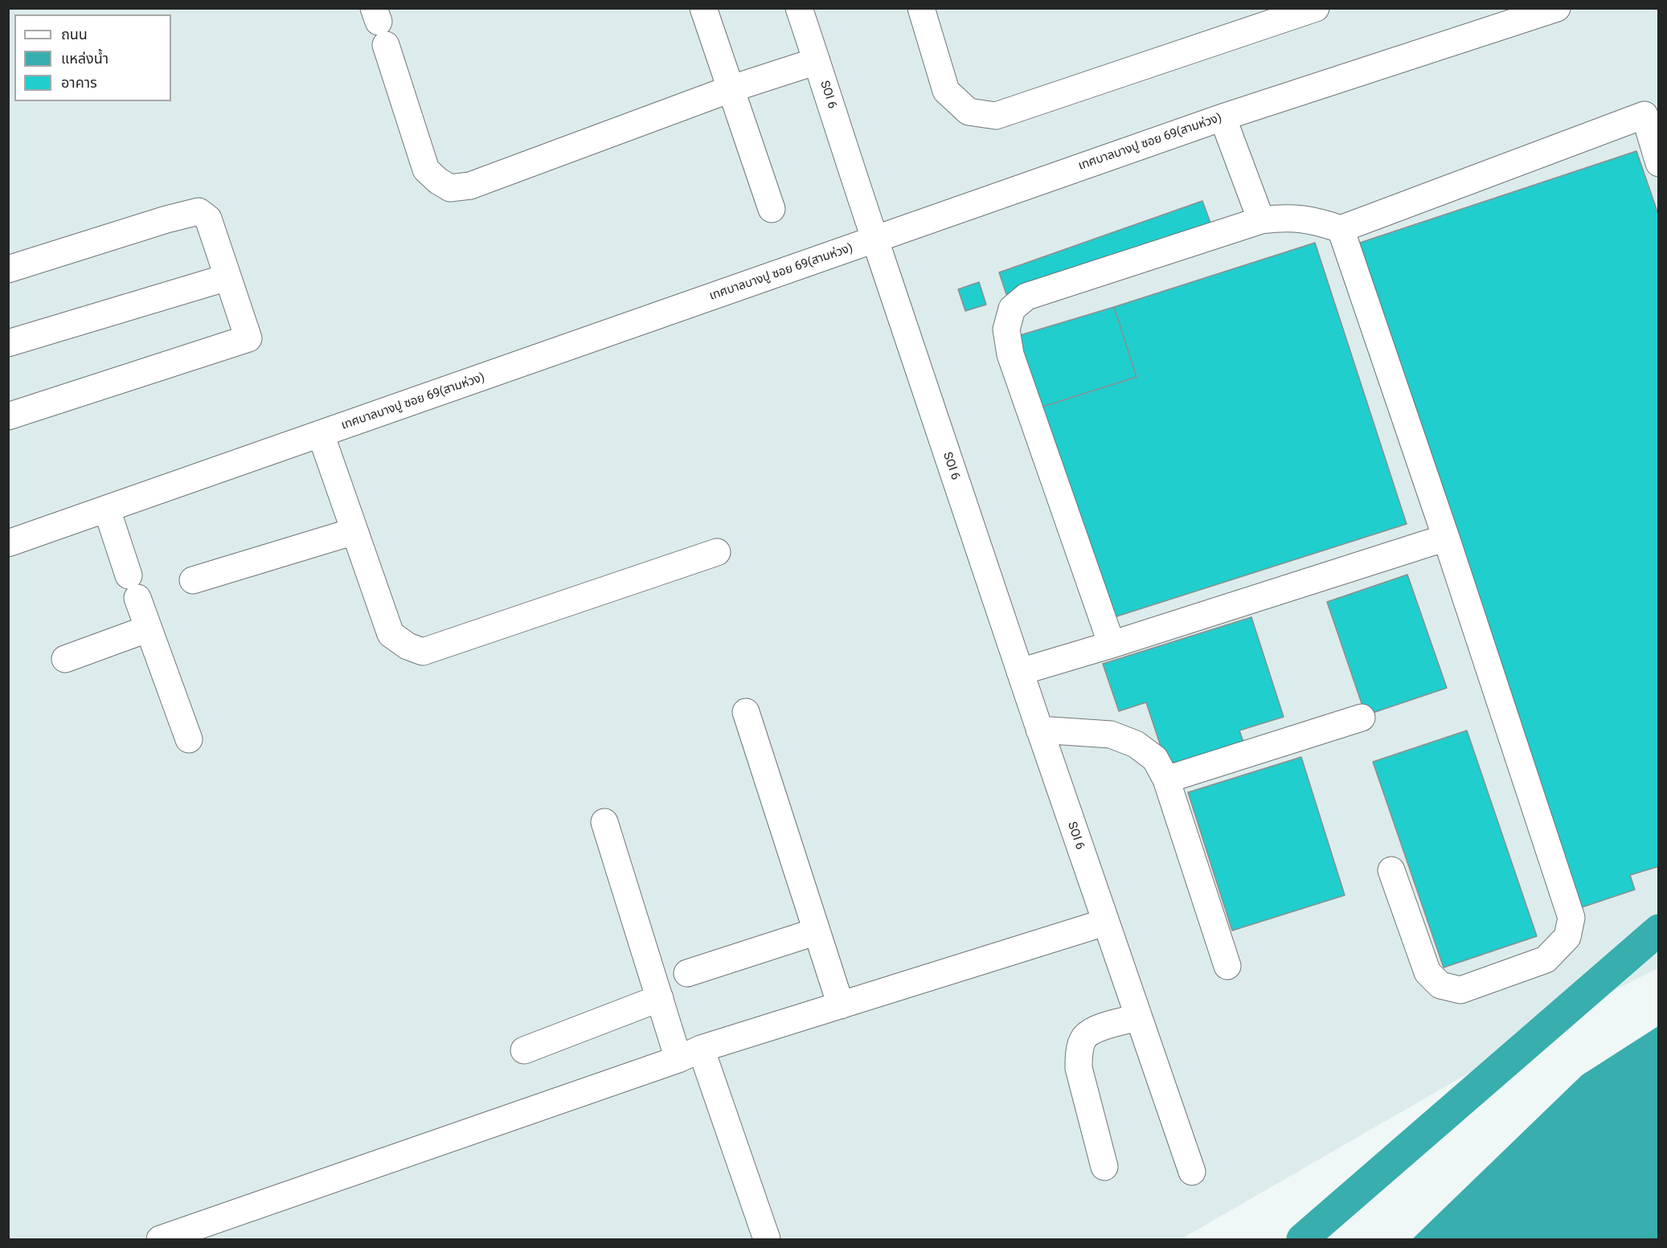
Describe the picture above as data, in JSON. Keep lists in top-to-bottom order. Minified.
{"streets":{"street":["SOI 6","เทศบาลบางปู ซอย 69(สามห่วง)"]},"crossings":[["SOI 6","เทศบาลบางปู ซอย 69(สามห่วง)"]],"legend":["ถนน","แหล่งน้ำ","อาคาร"]}
